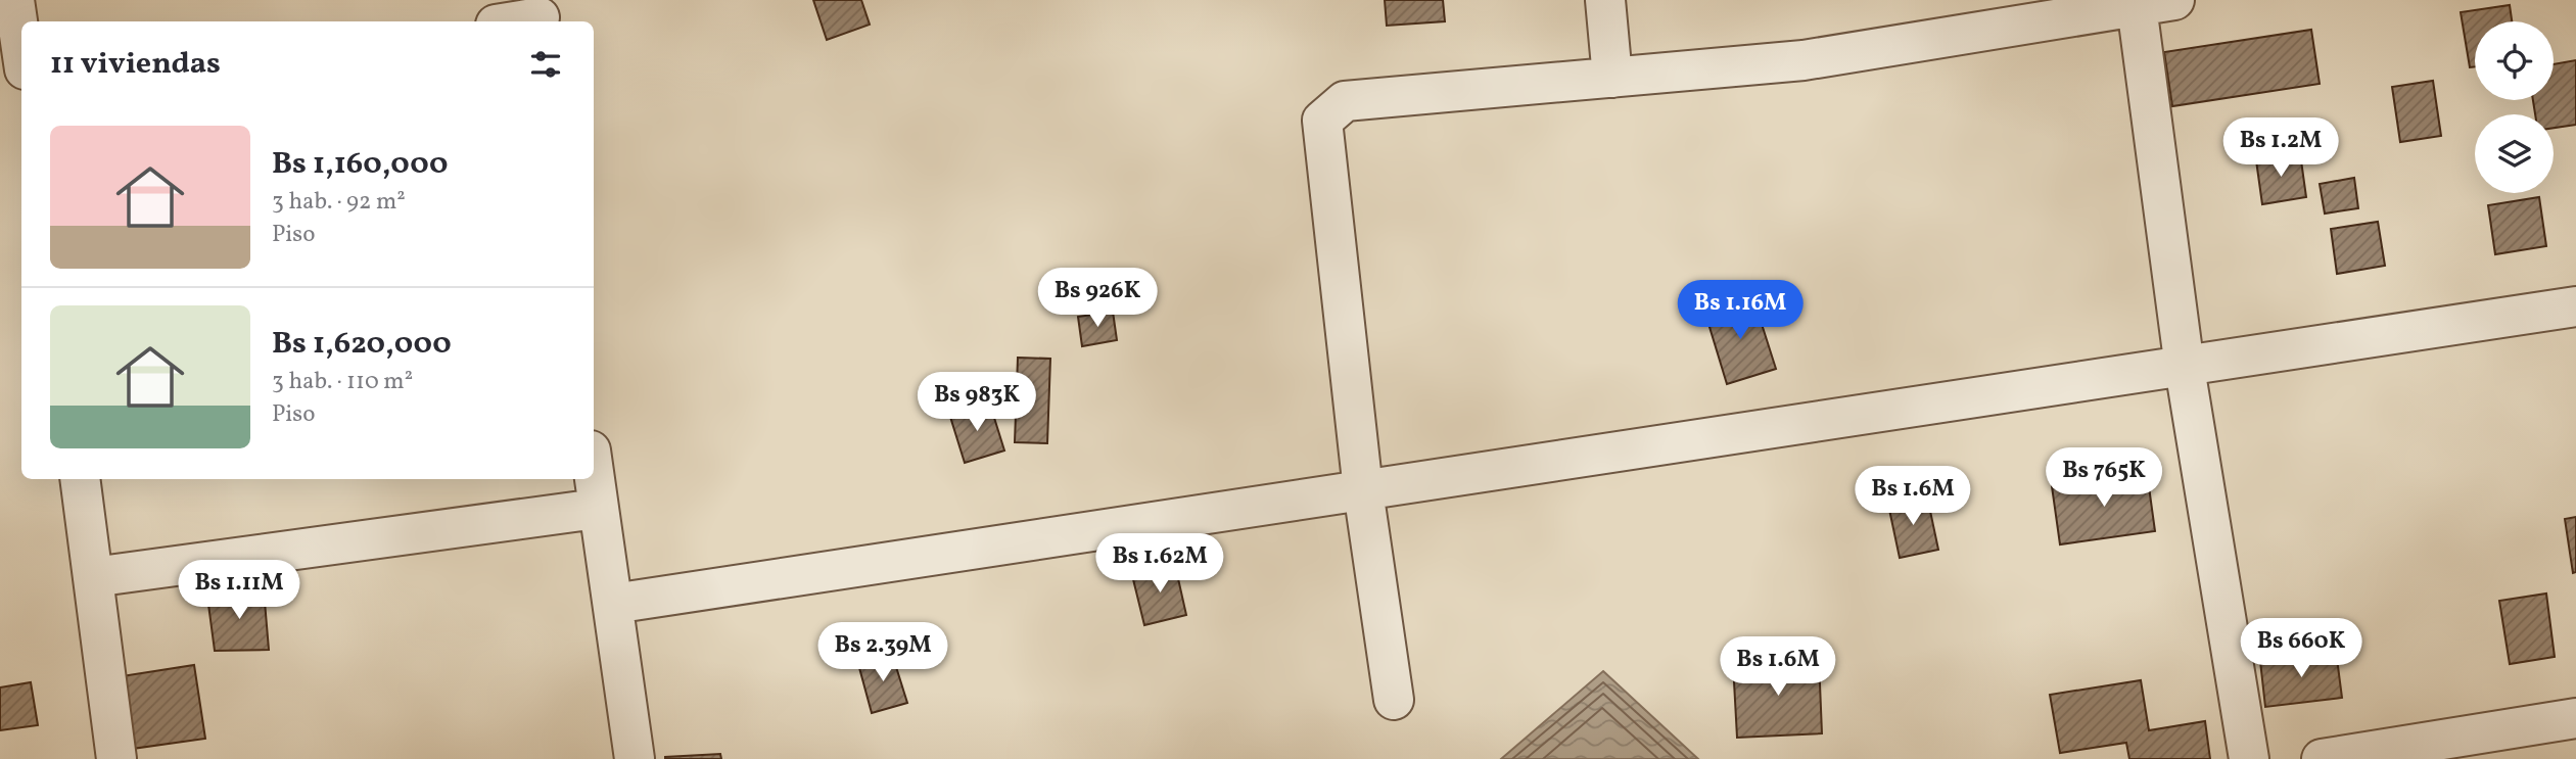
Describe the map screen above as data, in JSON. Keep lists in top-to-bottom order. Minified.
{"page":{"heading":"11 viviendas","list":[{"name":"Bs 1,160,000","note":"3 hab. · 92 m² · Piso"},{"name":"Bs 1,620,000","note":"3 hab. · 110 m² · Piso"}],"price":["Bs 1.2M","Bs 926K","Bs 1.16M","Bs 983K","Bs 765K","Bs 1.6M","Bs 1.62M","Bs 1.11M","Bs 660K","Bs 2.39M","Bs 1.6M"]}}
